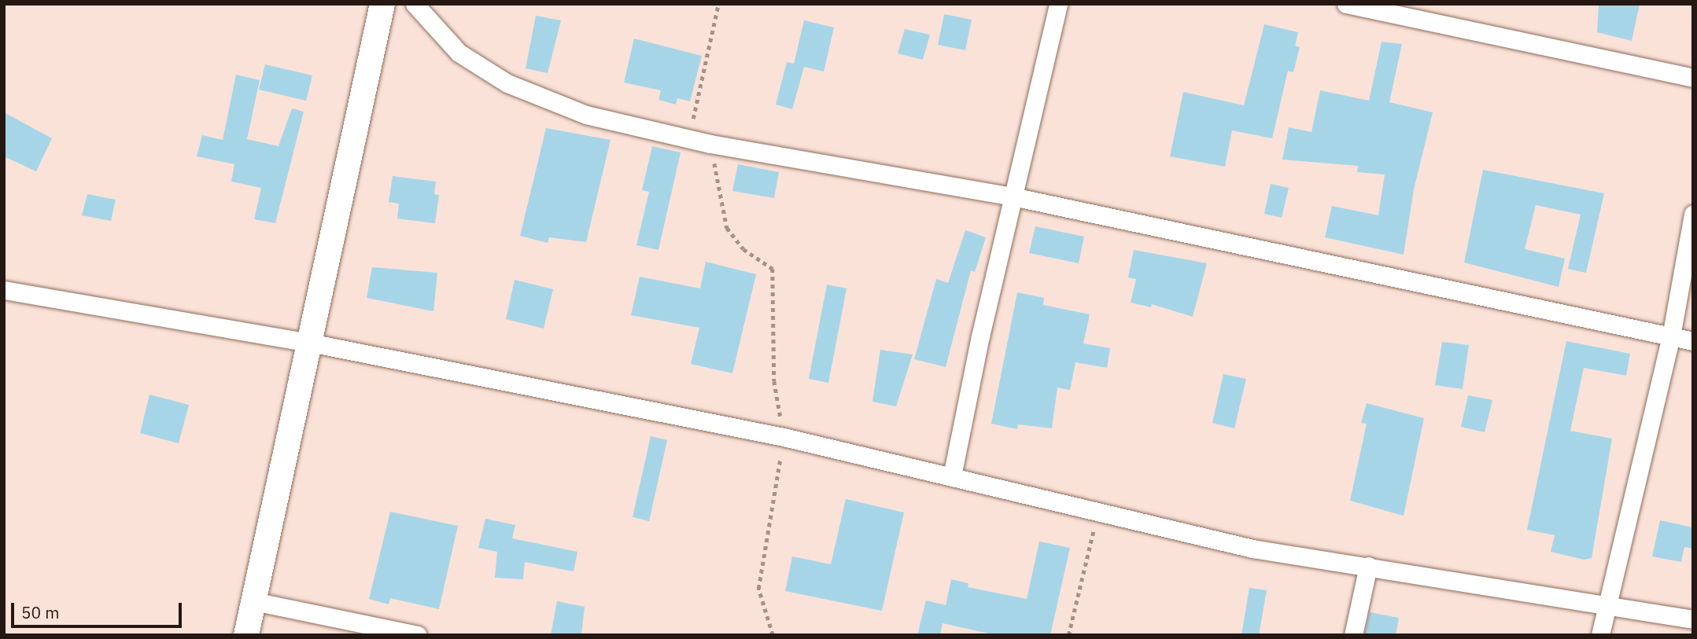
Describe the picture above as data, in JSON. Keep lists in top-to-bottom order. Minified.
{"scale_bar":"50 m"}
